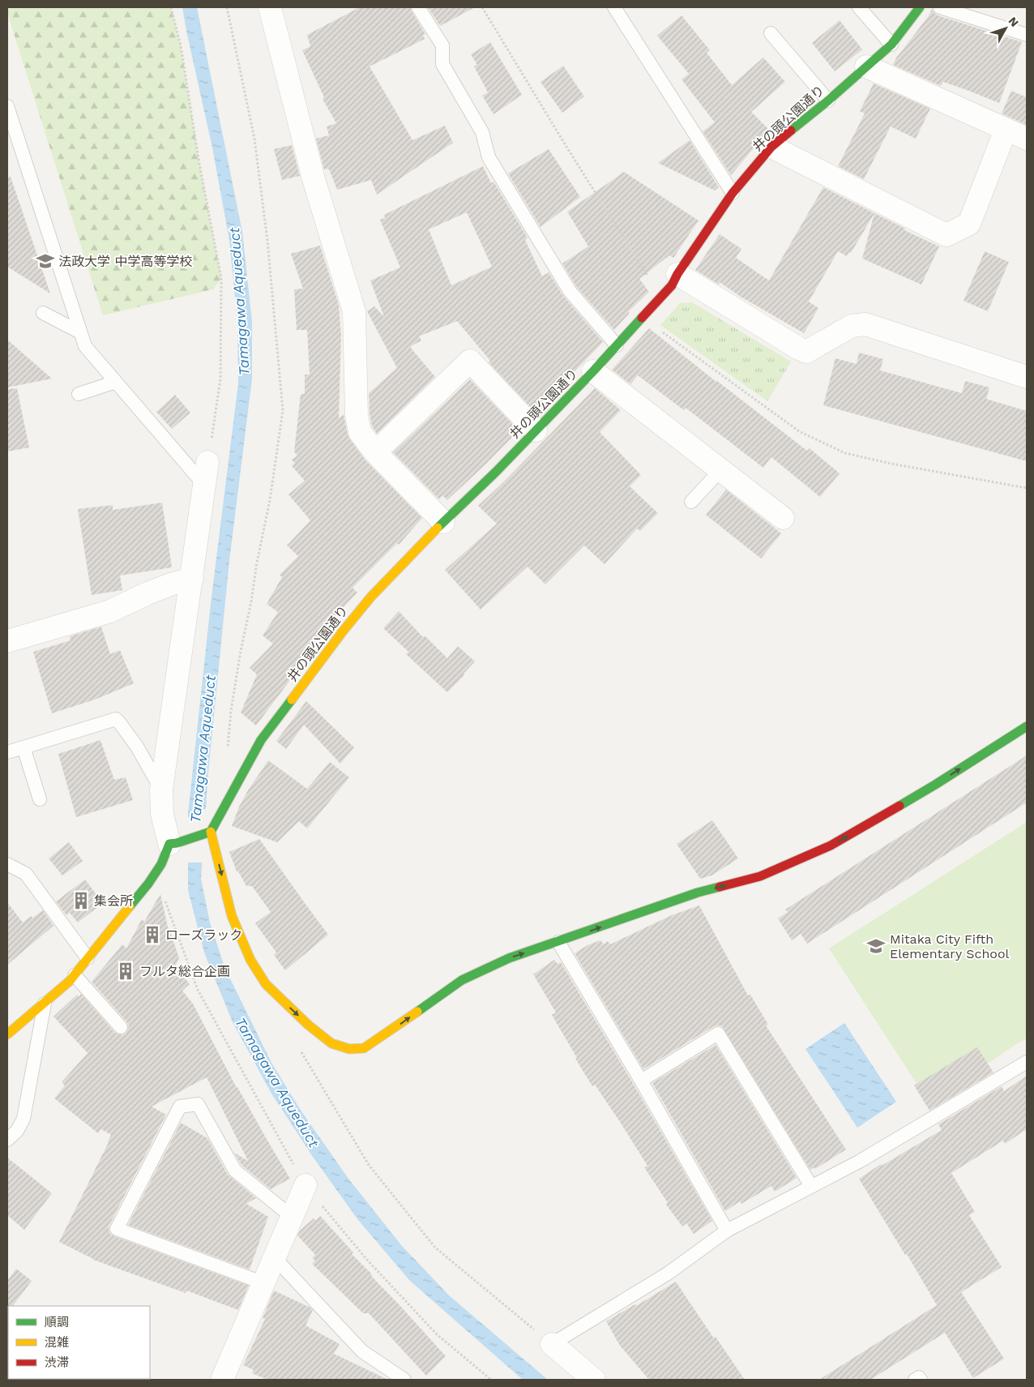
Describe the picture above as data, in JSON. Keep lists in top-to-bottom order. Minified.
{"streets":{"street":["井の頭公園通り"]},"water":["Tamagawa Aqueduct"],"places":{"school or university":["法政大学 中学高等学校","Mitaka City Fifth Elementary School"],"building":["集会所","ローズラック","フルタ総合企画"]},"legend":["順調","混雑","渋滞"],"north":"top right"}
